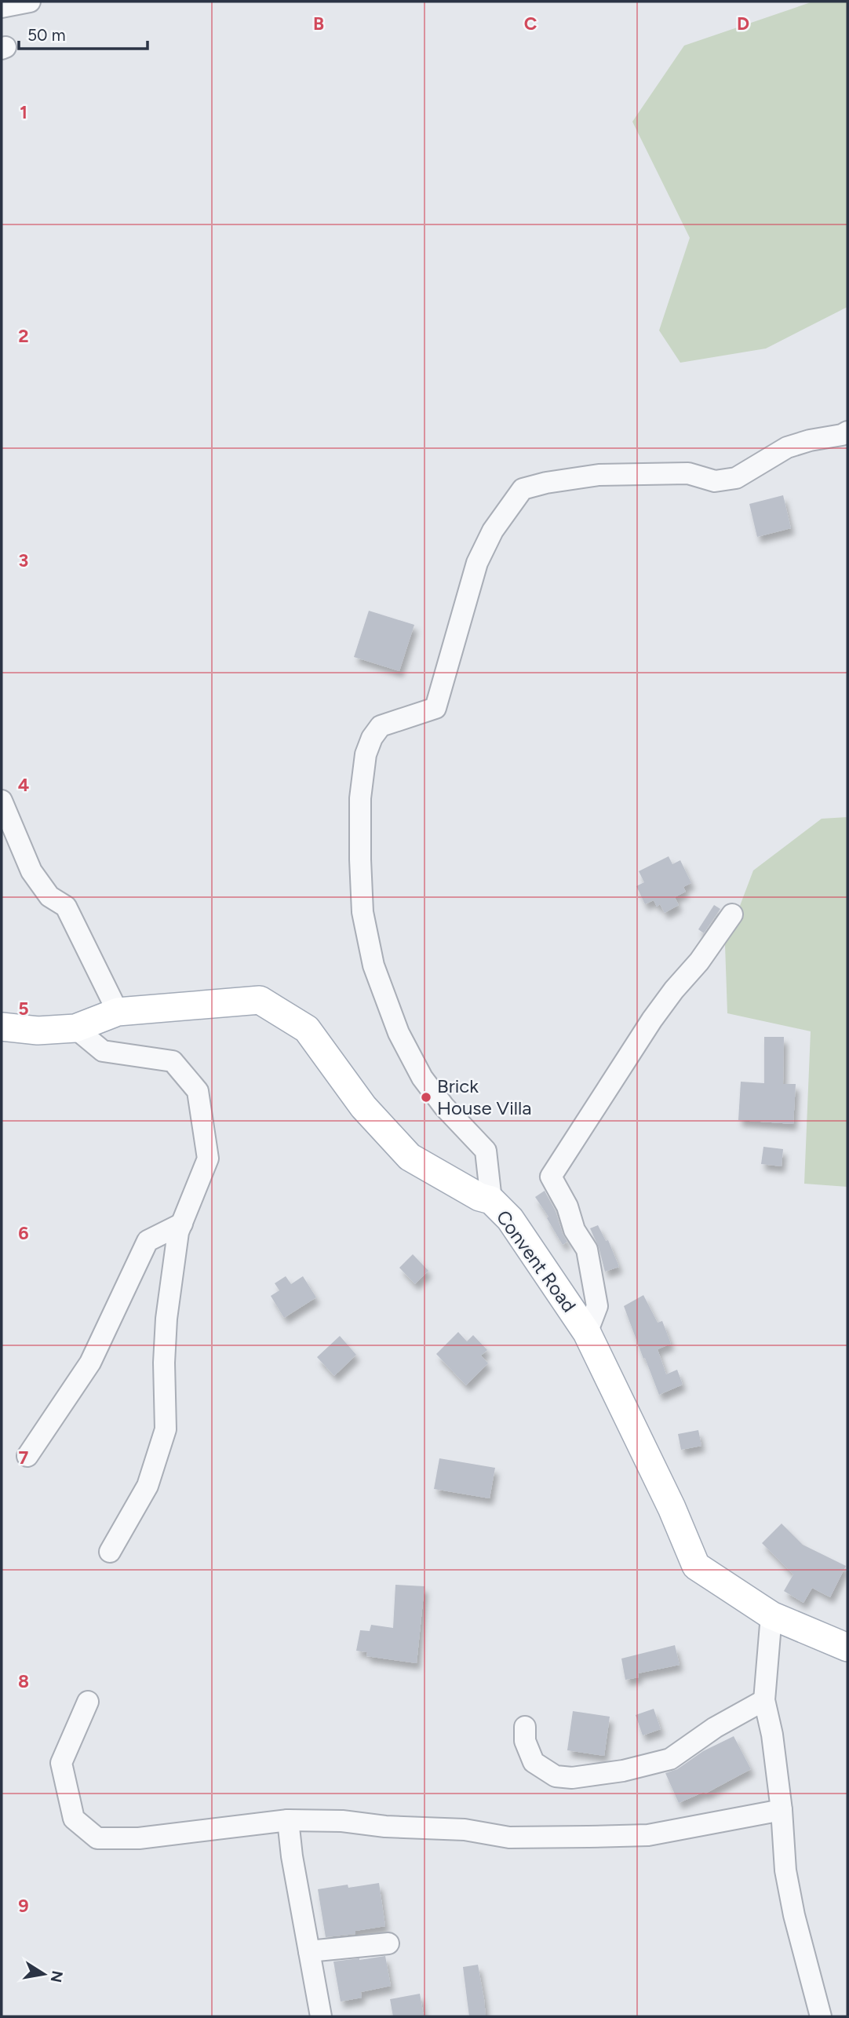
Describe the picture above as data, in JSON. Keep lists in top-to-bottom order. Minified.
{"streets":{"main road":["Convent Road"]},"places":["Brick House Villa"],"scale_bar":"50 m","north":"right","grid":{"columns":["B","C","D"],"rows":["1","2","3","4","5","6","7","8","9"]}}
